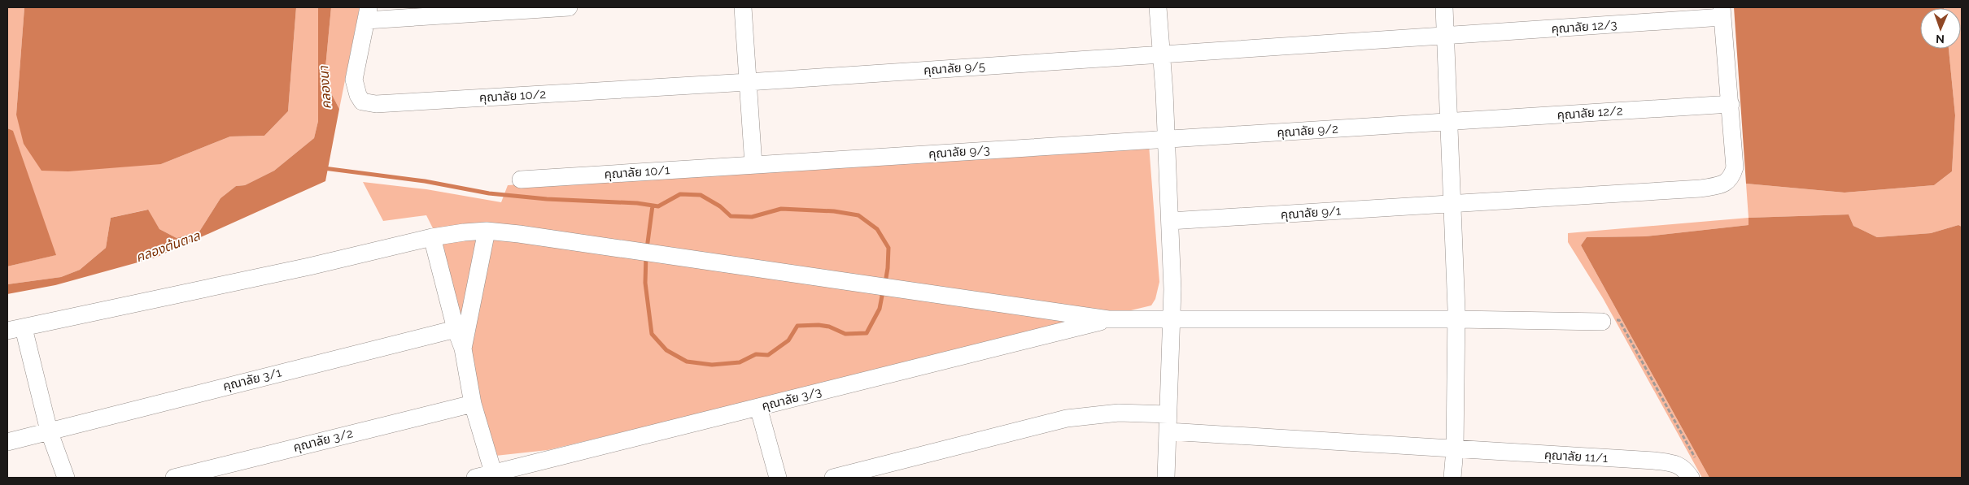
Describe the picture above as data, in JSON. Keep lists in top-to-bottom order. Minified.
{"streets":{"street":["คุณาลัย 12/3","คุณาลัย 9/5","คุณาลัย 10/2","คุณาลัย 12/2","คุณาลัย 9/2","คุณาลัย 9/3","คุณาลัย 10/1","คุณาลัย 9/1","คุณาลัย 3/1","คุณาลัย 3/3","คุณาลัย 3/2","คุณาลัย 11/1"]},"crossings":[["คุณาลัย 12/3","คุณาลัย 9/5"],["คุณาลัย 12/3","คุณาลัย 9/1"],["คุณาลัย 9/5","คุณาลัย 10/2"],["คุณาลัย 12/2","คุณาลัย 9/2"],["คุณาลัย 12/2","คุณาลัย 9/1"],["คุณาลัย 9/2","คุณาลัย 9/3"],["คุณาลัย 9/3","คุณาลัย 10/1"]],"water":["คลองนา","คลองต้นตาล"],"north":"bottom"}
